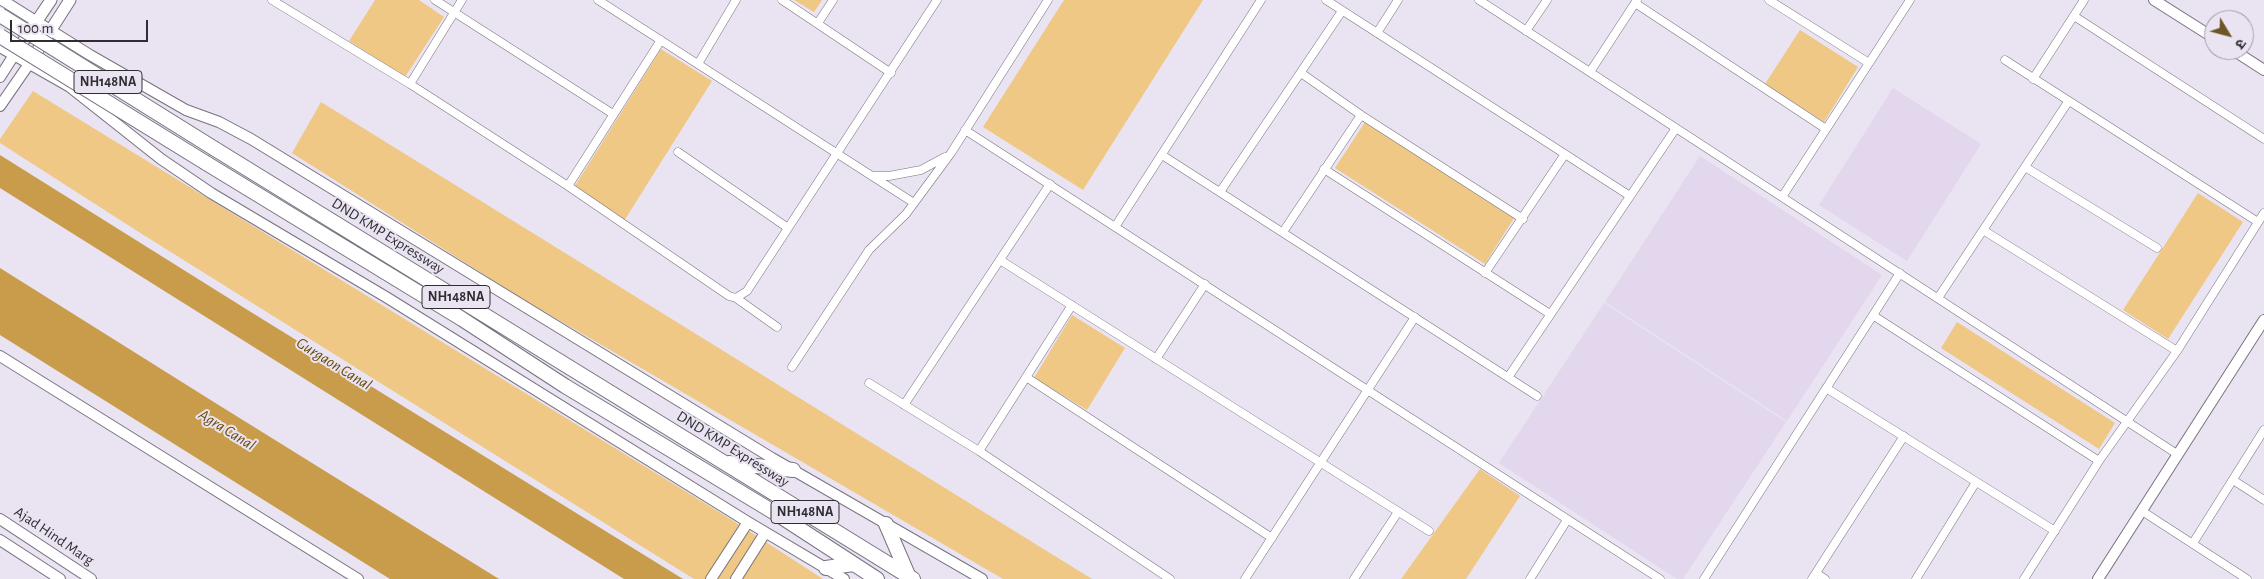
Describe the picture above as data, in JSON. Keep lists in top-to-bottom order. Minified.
{"streets":{"highway":["NH148NA","DND KMP Expressway"],"street":["Ajad Hind Marg"]},"water":["Gurgaon Canal","Agra Canal"],"scale_bar":"100 m","north":"bottom right"}
